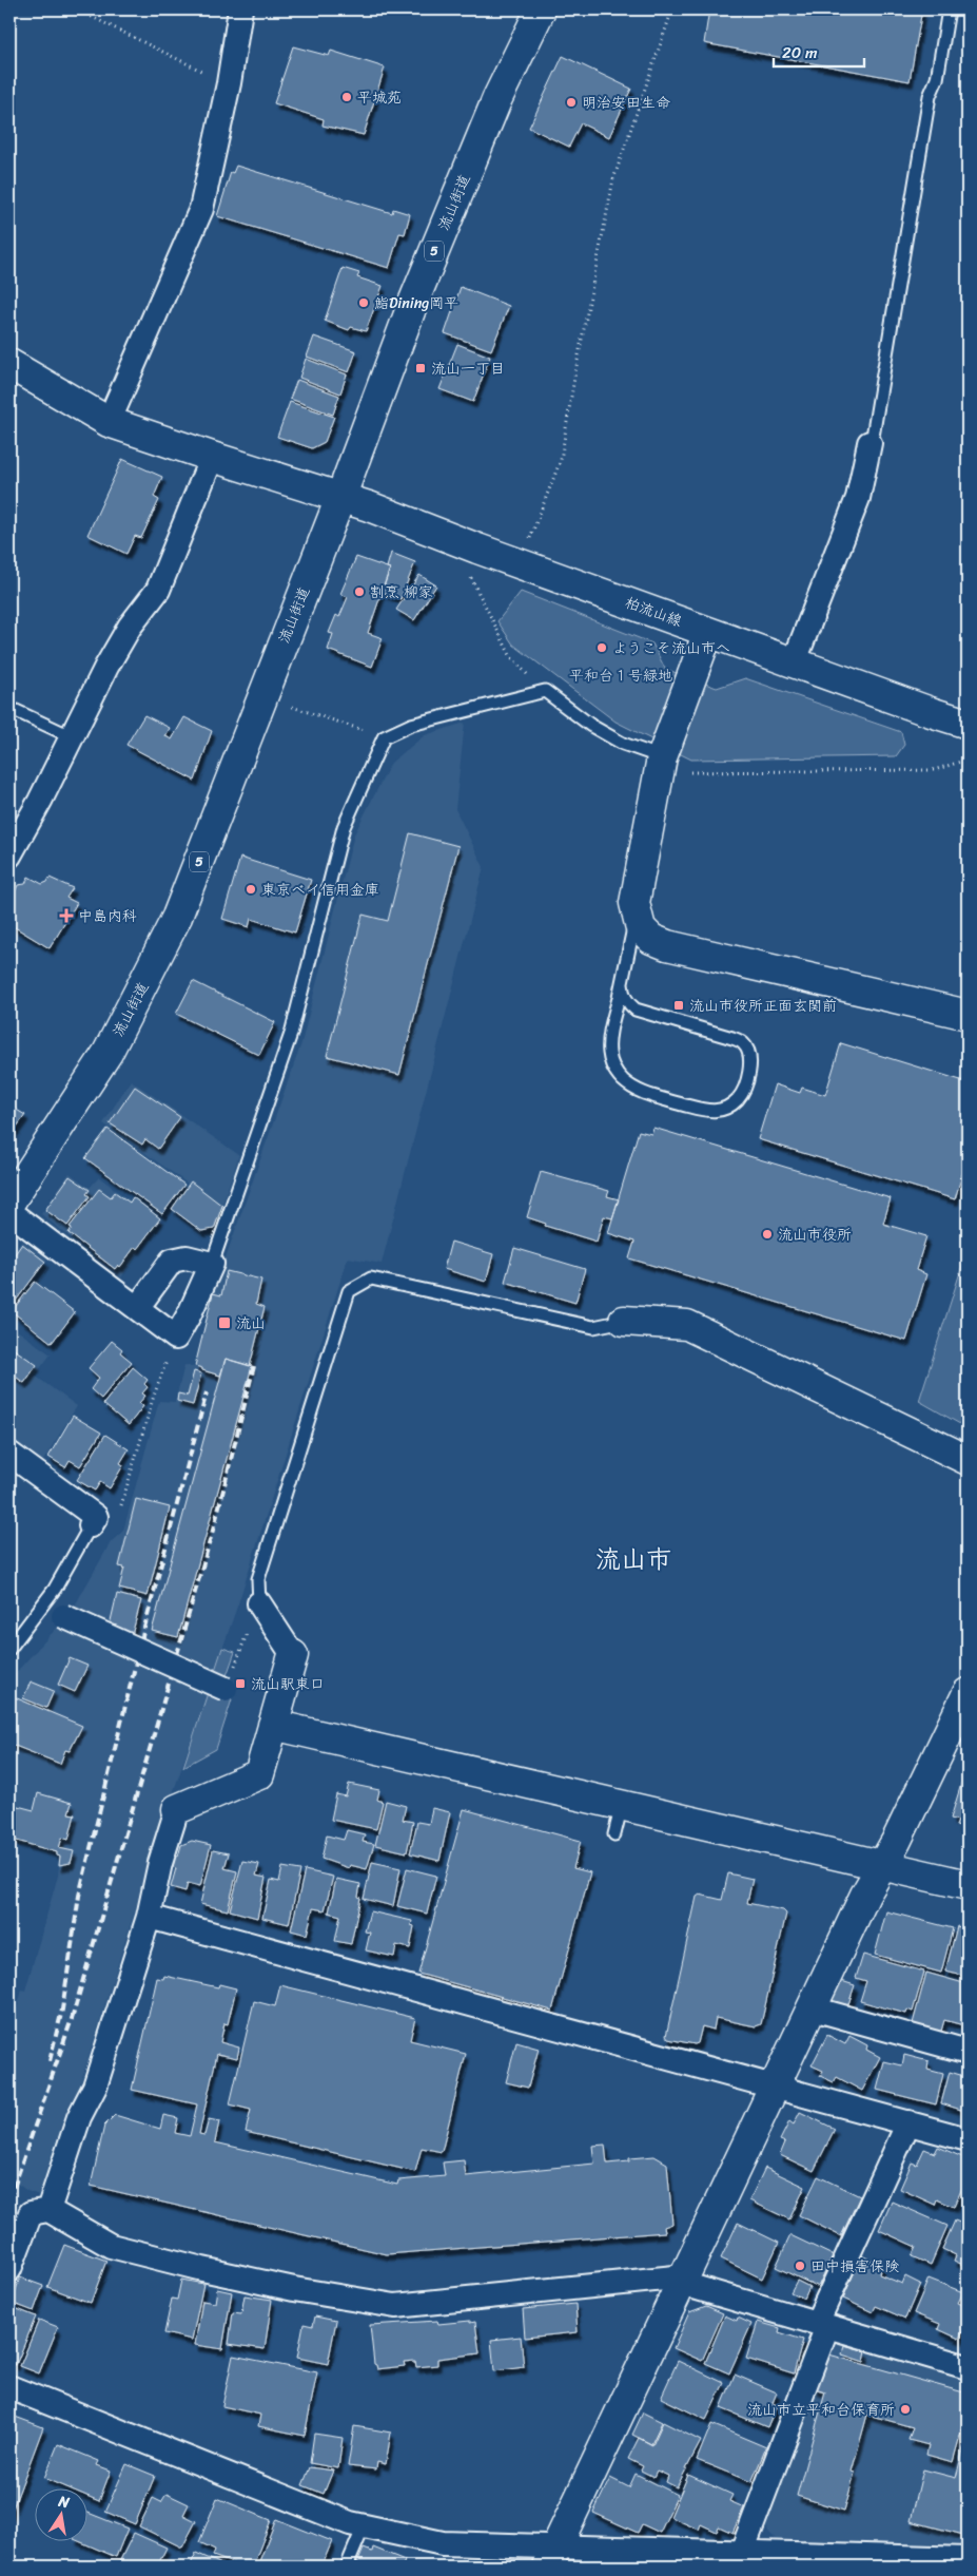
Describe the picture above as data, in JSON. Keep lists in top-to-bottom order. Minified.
{"streets":{"street":["流山街道","5","柏流山線"]},"crossings":[["流山街道","柏流山線"]],"districts":["流山市"],"parks":["平和台１号緑地"],"places":{"other":["平城苑","明治安田生命","鮨Dining岡平","割烹 柳家","ようこそ流山市へ","東京ベイ信用金庫","流山市役所","田中損害保険","流山市立平和台保育所"],"transit":["流山一丁目","流山市役所正面玄関前","流山","流山駅東口"],"health":["中島内科"]},"scale_bar":"20 m","north":"top"}
